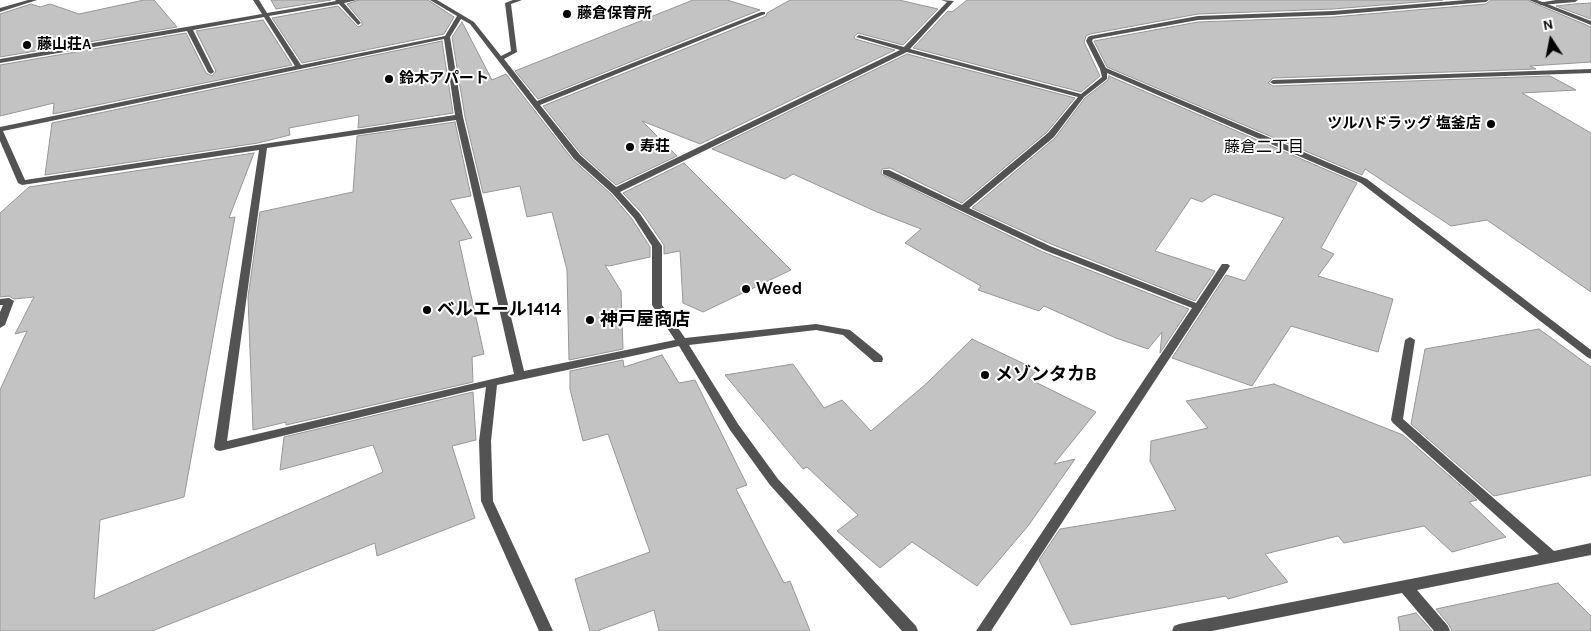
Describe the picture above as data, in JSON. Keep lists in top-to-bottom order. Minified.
{"districts":["藤倉二丁目"],"places":["藤倉保育所","藤山荘A","鈴木アパート","ツルハドラッグ 塩釜店","寿荘","Weed","ベルエール1414","神戸屋商店","メゾンタカB"],"north":"top"}
